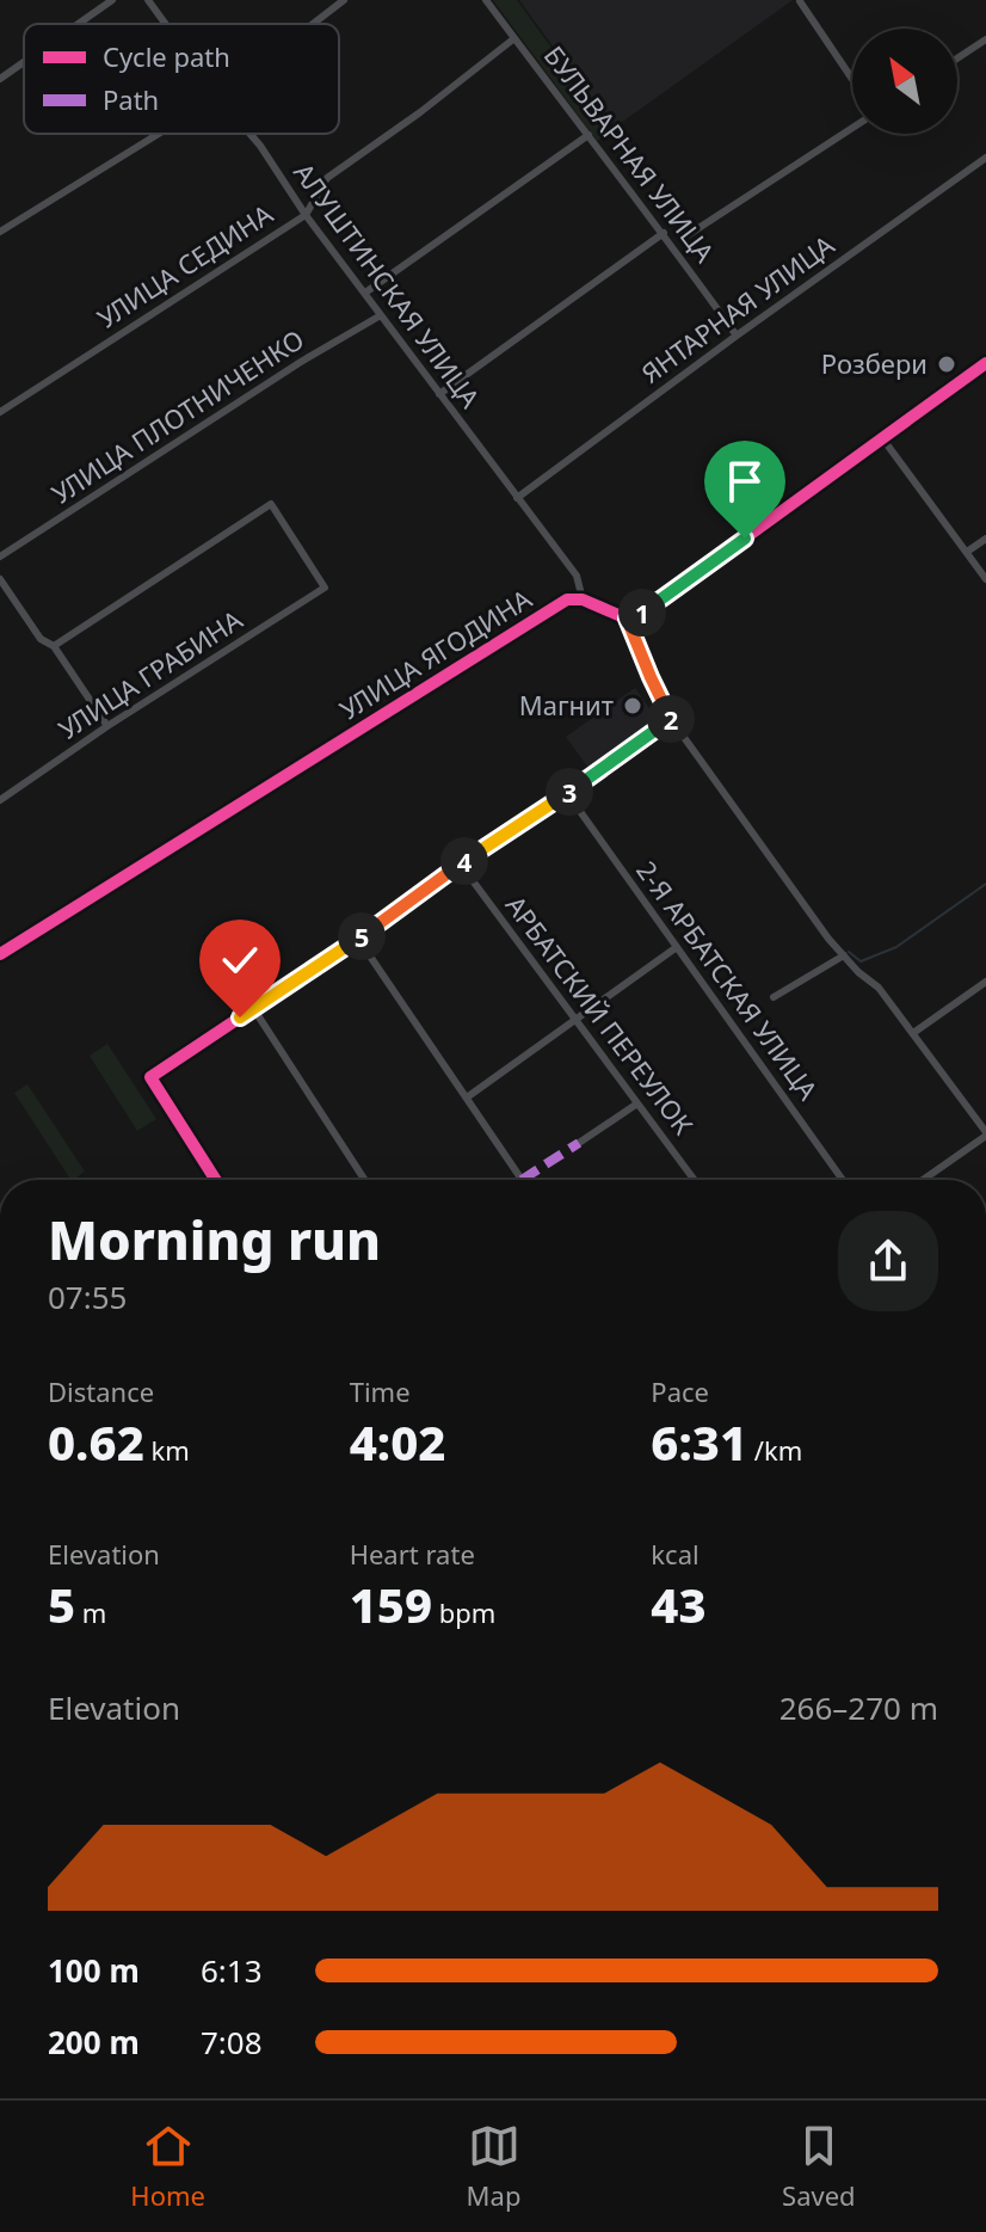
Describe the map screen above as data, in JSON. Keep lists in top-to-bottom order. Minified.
{"streets":{"street":["БУЛЬВАРНАЯ УЛИЦА","УЛИЦА СЕДИНА","АЛУШТИНСКАЯ УЛИЦА","ЯНТАРНАЯ УЛИЦА","УЛИЦА ПЛОТНИЧЕНКО","УЛИЦА ЯГОДИНА","УЛИЦА ГРАБИНА","2-Я АРБАТСКАЯ УЛИЦА","АРБАТСКИЙ ПЕРЕУЛОК"]},"crossings":[["БУЛЬВАРНАЯ УЛИЦА","УЛИЦА СЕДИНА"],["БУЛЬВАРНАЯ УЛИЦА","ЯНТАРНАЯ УЛИЦА"],["УЛИЦА СЕДИНА","АЛУШТИНСКАЯ УЛИЦА"],["АЛУШТИНСКАЯ УЛИЦА","ЯНТАРНАЯ УЛИЦА"],["АЛУШТИНСКАЯ УЛИЦА","УЛИЦА ПЛОТНИЧЕНКО"],["АЛУШТИНСКАЯ УЛИЦА","УЛИЦА ЯГОДИНА"]],"places":["Розбери","Магнит"],"legend":["Cycle path","Path"],"north":"top left","page":{"pins":["1","2","3","4","5"],"heading":["Morning run","07:55"],"stats":[["Distance","0.62 km"],["Time","4:02"],["Pace","6:31 /km"],["Elevation","5 m"],["Heart rate","159 bpm"],["kcal","43"]],"chart":["Elevation","266–270 m"],"list":[{"name":"100 m","note":"6:13"},{"name":"200 m","note":"7:08"}],"tabs":["Home","Map","Saved"]}}
